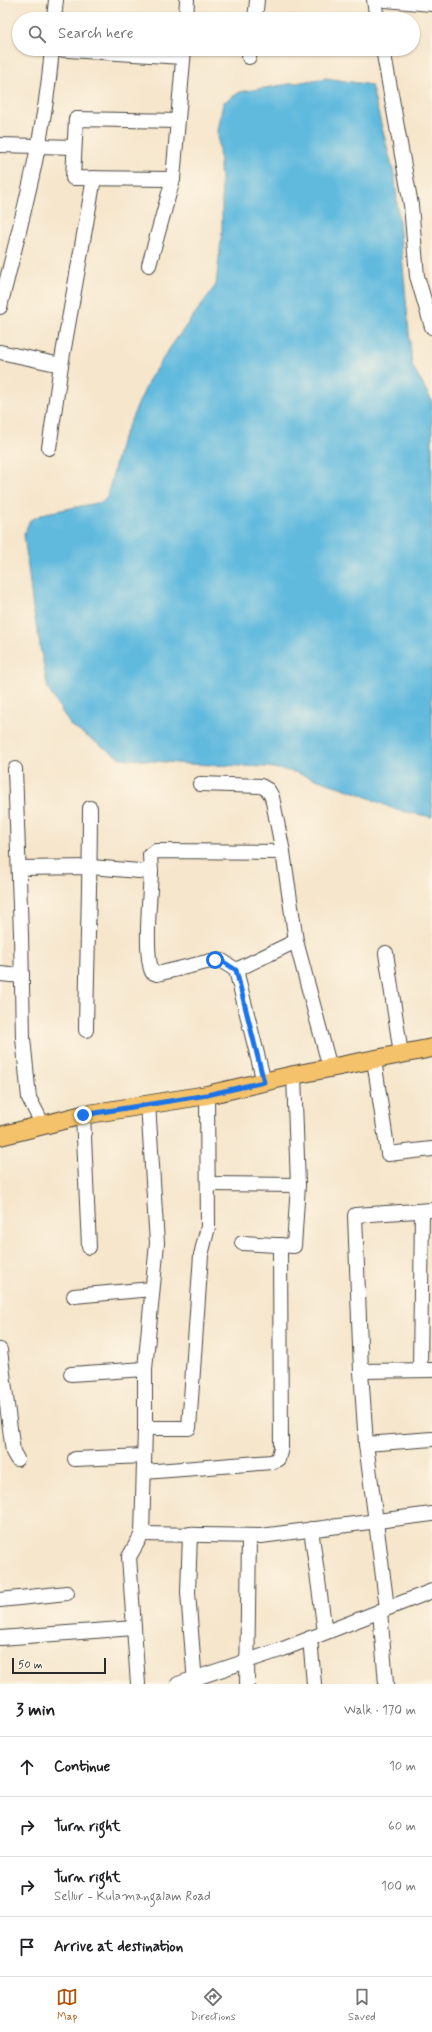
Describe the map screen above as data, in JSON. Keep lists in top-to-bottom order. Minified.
{"scale_bar":"50 m","page":{"search":"Search here","scale":"50 m","heading":["3 min","Walk · 170 m"],"list":[["Continue","10 m"],["Turn right","60 m"],["Turn right","Sellur - Kulamangalam Road","100 m"],"Arrive at destination"],"nav":["Map","Directions","Saved"]}}
